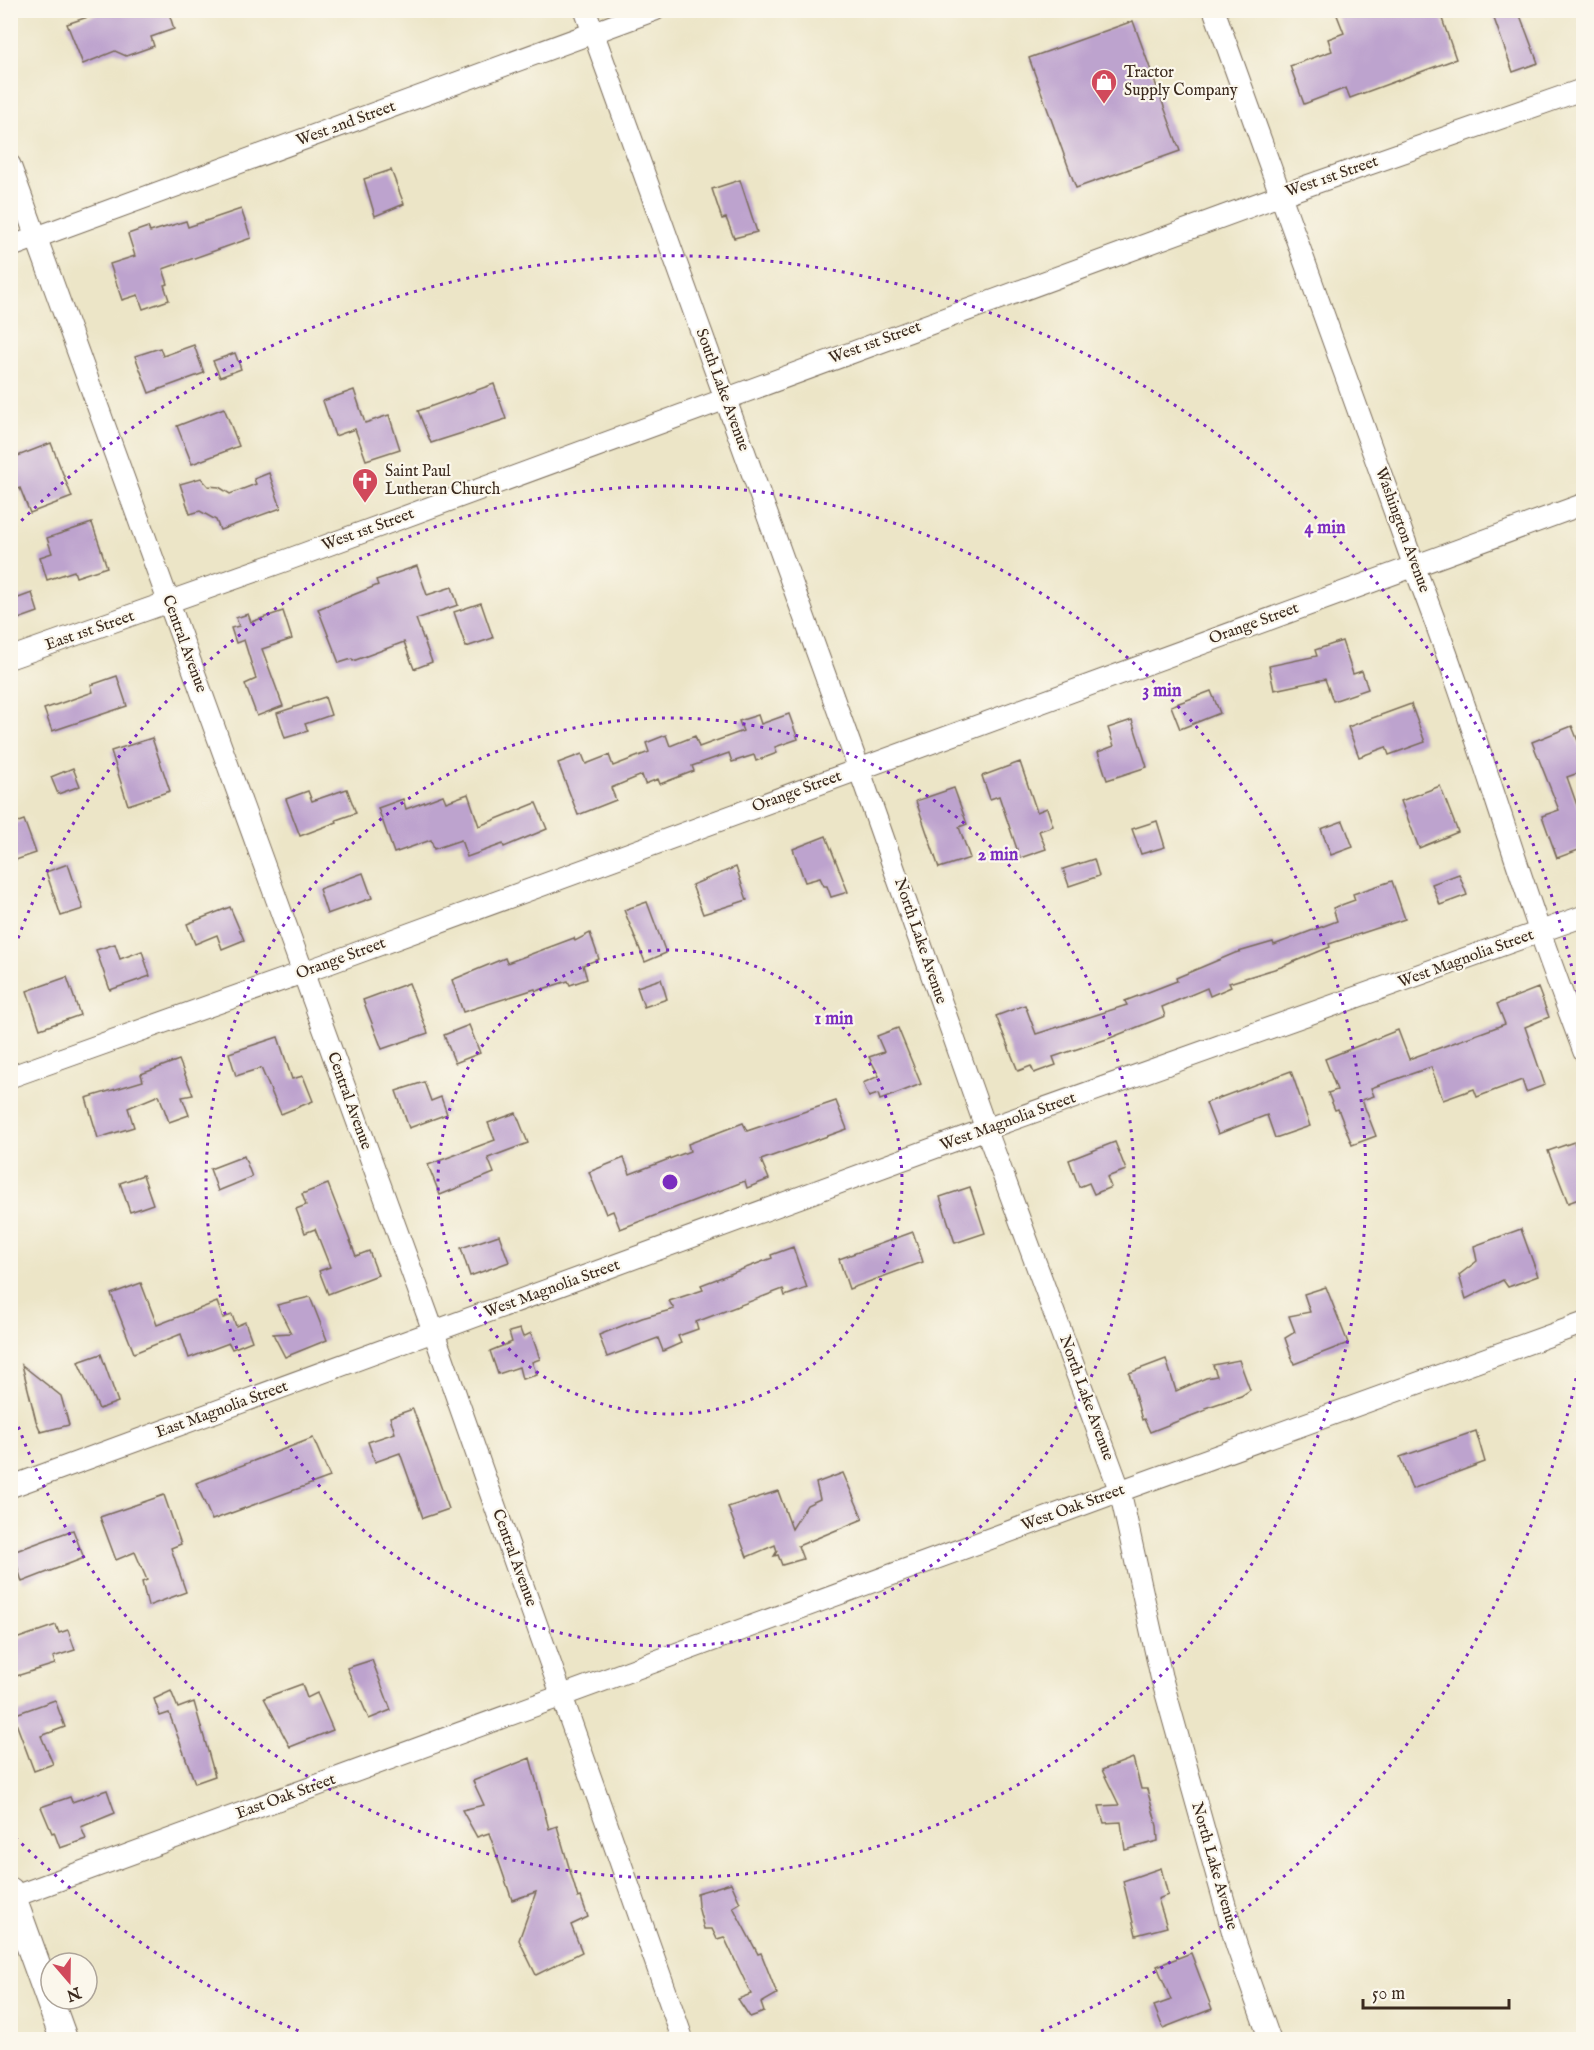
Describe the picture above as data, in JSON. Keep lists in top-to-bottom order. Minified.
{"streets":{"street":["West 2nd Street","West 1st Street","South Lake Avenue","Washington Avenue","Orange Street","East 1st Street","Central Avenue","North Lake Avenue","West Magnolia Street","East Magnolia Street","West Oak Street","East Oak Street"]},"crossings":[["West 2nd Street","South Lake Avenue"],["West 2nd Street","Central Avenue"],["West 1st Street","South Lake Avenue"],["West 1st Street","Washington Avenue"],["West 1st Street","East 1st Street"],["West 1st Street","Central Avenue"],["South Lake Avenue","Orange Street"],["South Lake Avenue","North Lake Avenue"],["Washington Avenue","Orange Street"],["Washington Avenue","West Magnolia Street"],["Orange Street","Central Avenue"],["Orange Street","North Lake Avenue"],["East 1st Street","Central Avenue"],["Central Avenue","West Magnolia Street"],["Central Avenue","East Magnolia Street"],["Central Avenue","West Oak Street"],["Central Avenue","East Oak Street"],["North Lake Avenue","West Magnolia Street"],["North Lake Avenue","West Oak Street"],["West Magnolia Street","East Magnolia Street"],["West Oak Street","East Oak Street"]],"places":{"shop":["Tractor Supply Company"],"church":["Saint Paul Lutheran Church"]},"scale_bar":"50 m","north":"bottom","rings":["4 min","3 min","2 min","1 min"]}
